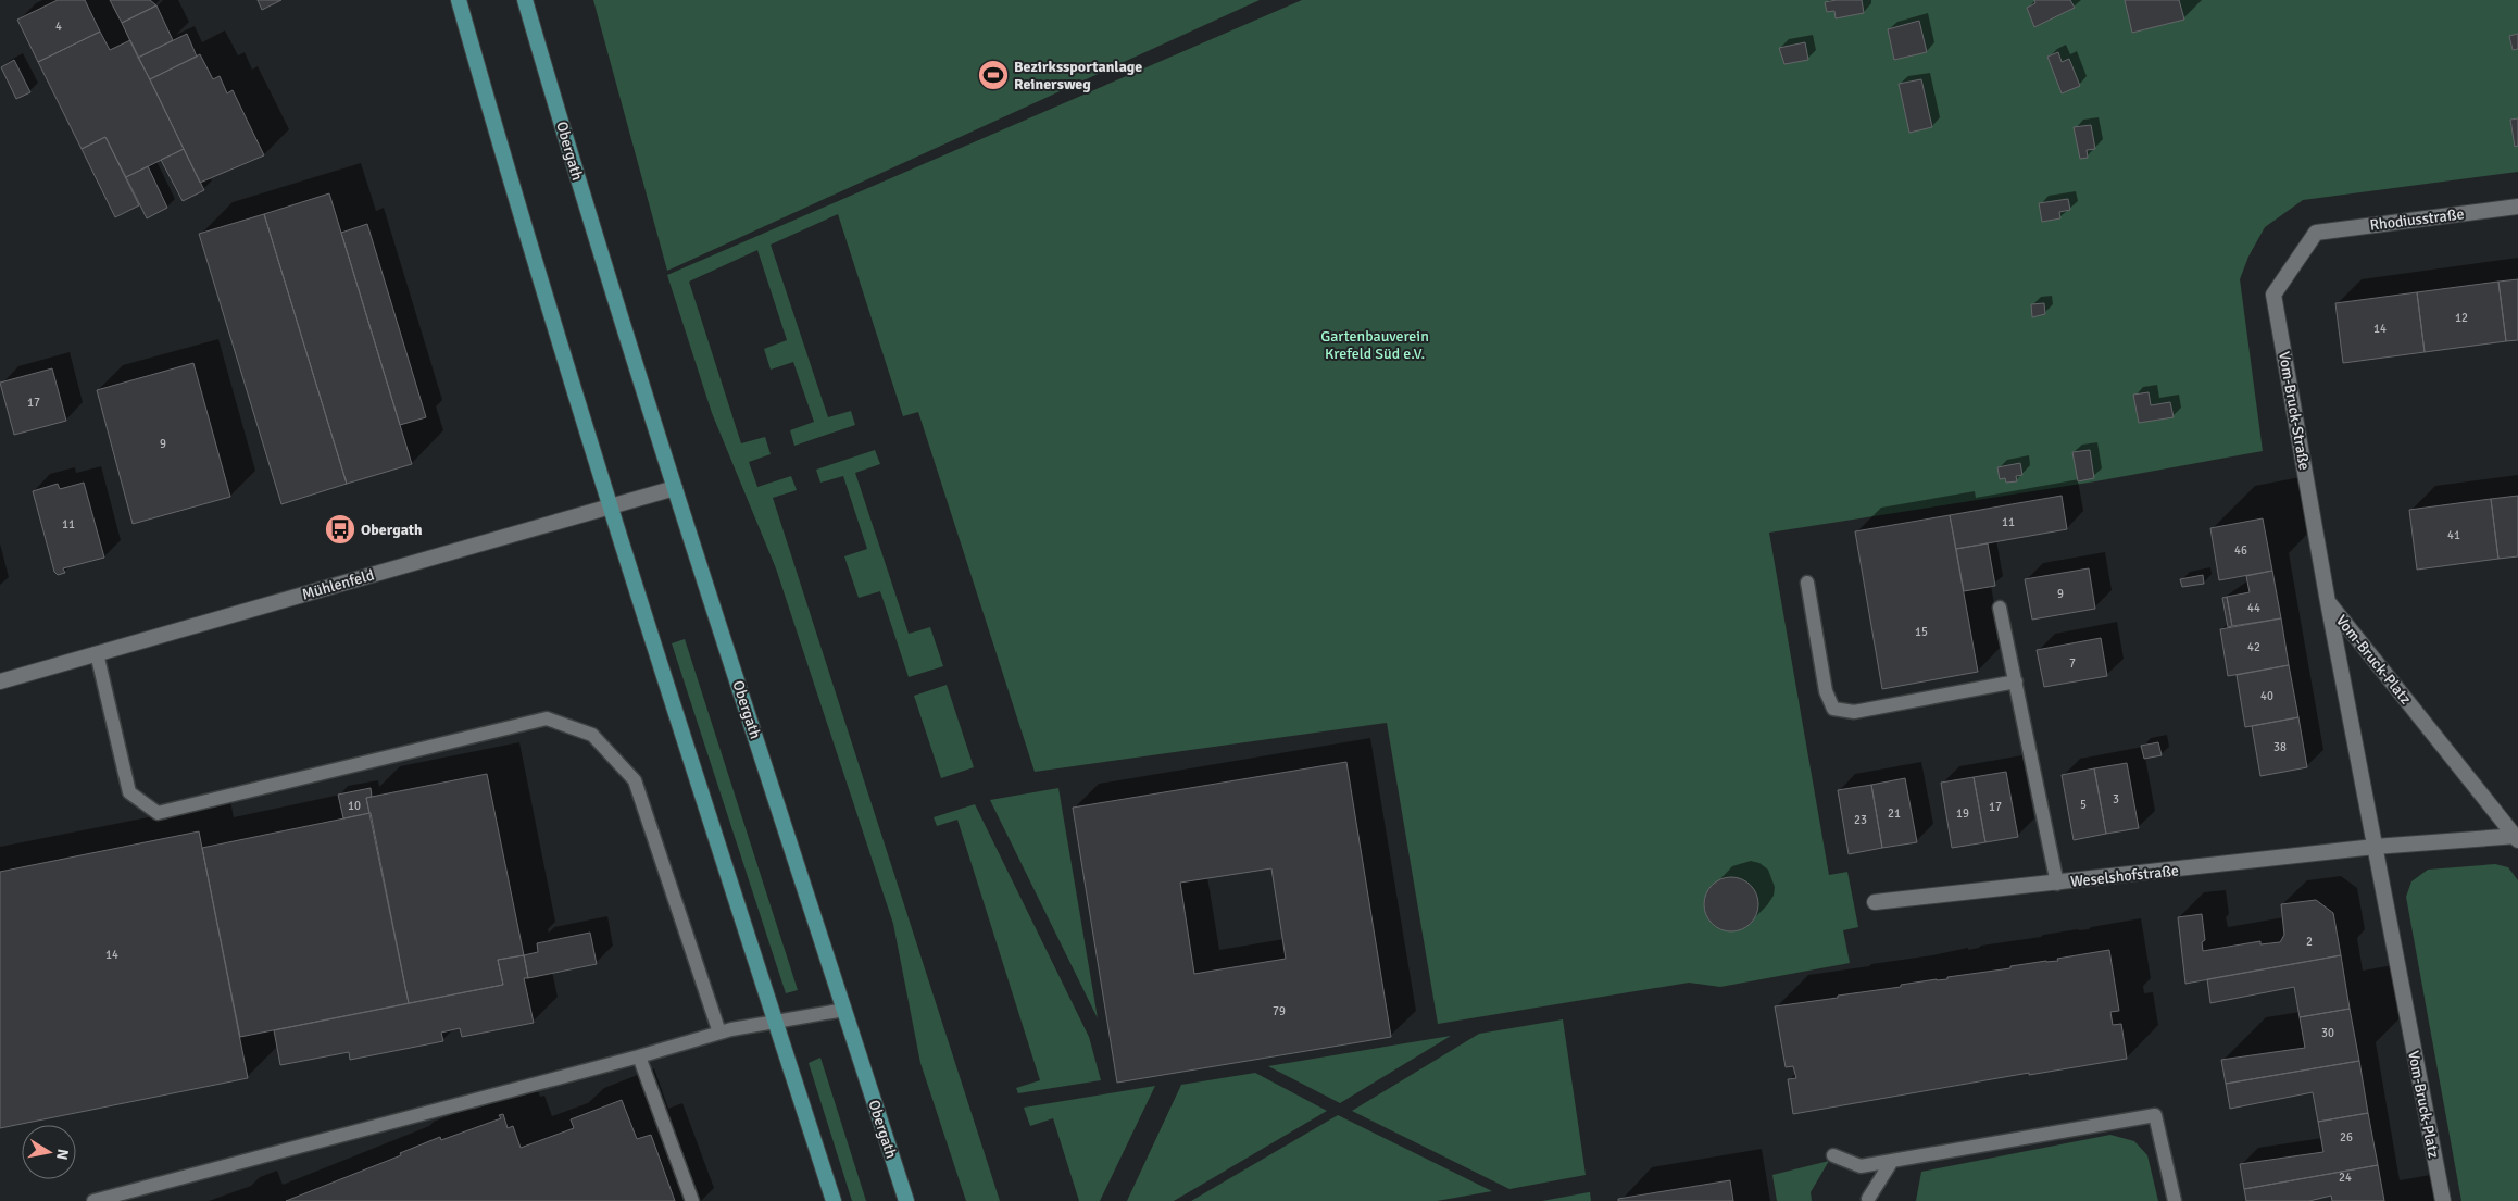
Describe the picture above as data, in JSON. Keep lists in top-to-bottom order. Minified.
{"streets":{"main road":["Obergath"],"street":["Rhodiusstraße","Vom-Bruck-Straße","Mühlenfeld","Vom-Bruck-Platz","Weselshofstraße"]},"crossings":[["Obergath","Mühlenfeld"],["Rhodiusstraße","Vom-Bruck-Straße"],["Vom-Bruck-Straße","Vom-Bruck-Platz"],["Vom-Bruck-Platz","Weselshofstraße"]],"parks":["Gartenbauverein Krefeld Süd e.V."],"places":{"sports":["Bezirkssportanlage Reinersweg"],"bus stop":["Obergath"]},"house_numbers":["4","12","14","17","9","11","11","41","46","9","44","15","42","7","40","38","3","5","10","17","21","19","23","2","14","79","30","26","24"],"north":"right"}
